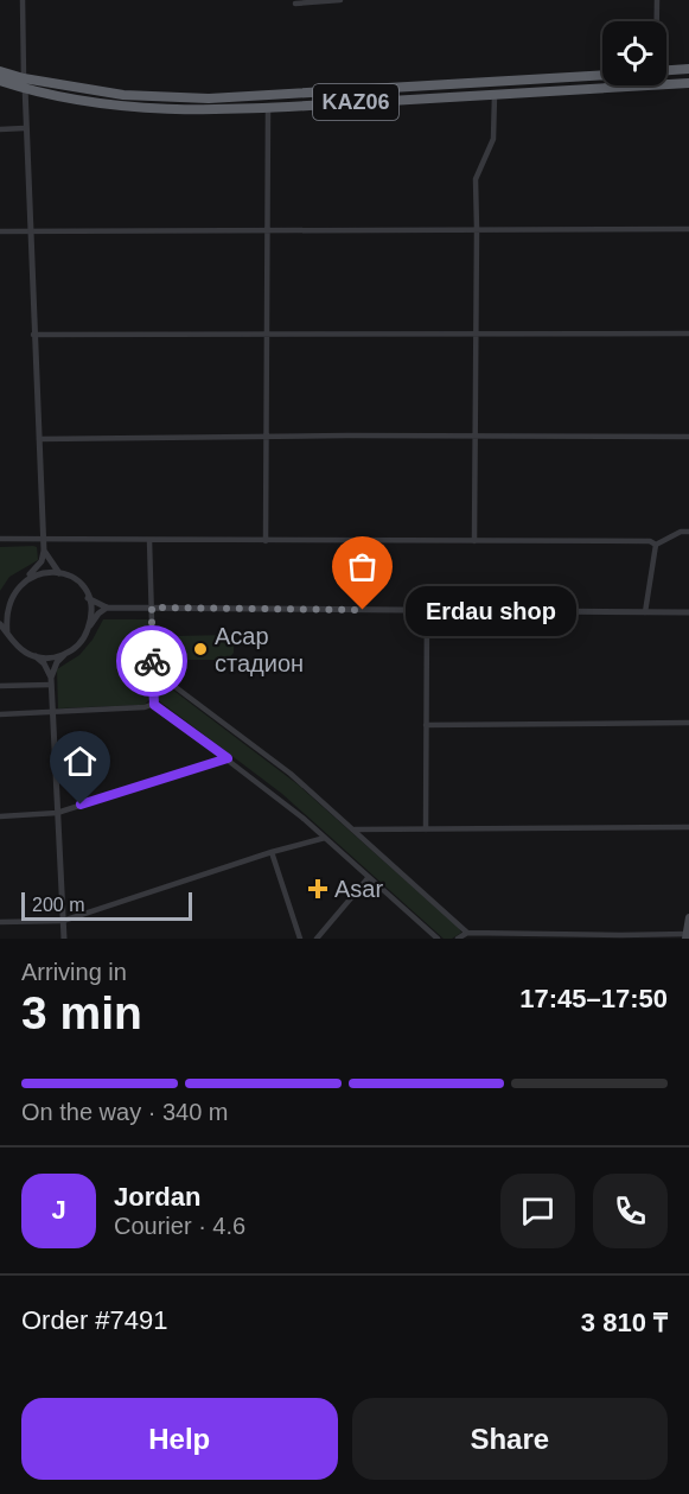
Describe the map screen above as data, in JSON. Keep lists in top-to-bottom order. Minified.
{"streets":{"highway":["KАZ06"]},"places":{"other":["Erdau shop","Асар стадион"],"health":["Asar"]},"scale_bar":"200 m","page":{"bubble":"Erdau shop","scale":"200 m","heading":["3 min","Arriving in","17:45–17:50"],"panel":["Jordan","Courier · 4.6","Order #7491","3 810 ₸"],"bar":"On the way · 340 m","round":"J","buttons":["Help","Share"]}}
